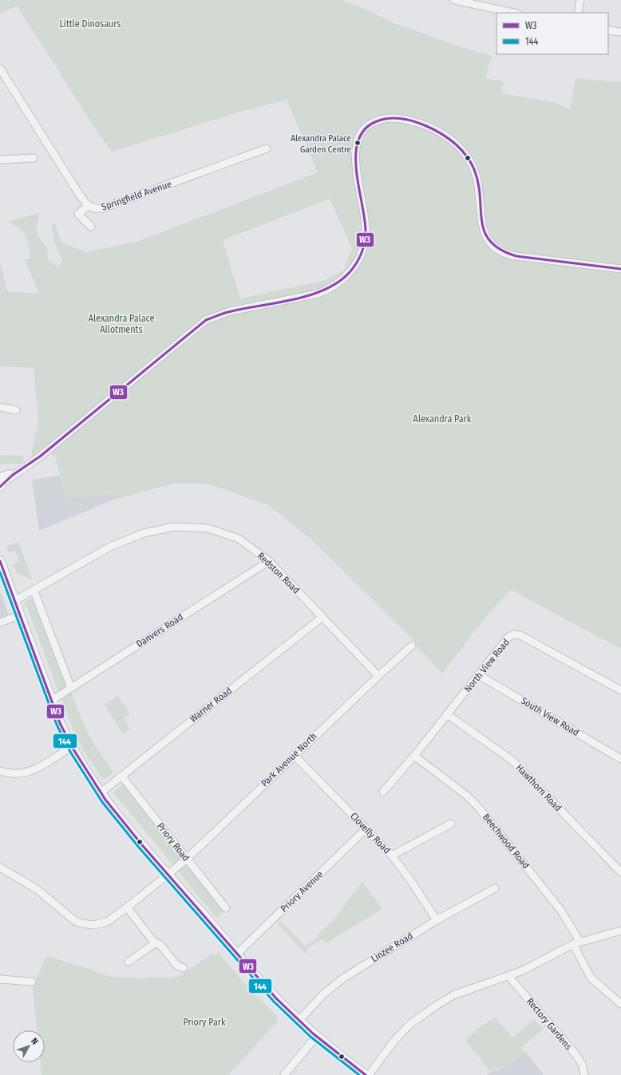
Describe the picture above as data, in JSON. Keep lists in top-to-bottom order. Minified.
{"streets":{"street":["Springfield Avenue","Redston Road","Danvers Road","North View Road","Warner Road","South View Road","Park Avenue North","Hawthorn Road","Clovelly Road","Beechwood Road","Priory Road","Priory Avenue","Linzee Road","Rectory Gardens"]},"crossings":[["Redston Road","Danvers Road"],["Redston Road","Warner Road"],["Redston Road","Park Avenue North"],["North View Road","South View Road"],["North View Road","Hawthorn Road"],["North View Road","Beechwood Road"],["Warner Road","Priory Road"],["Park Avenue North","Clovelly Road"],["Park Avenue North","Priory Road"],["Clovelly Road","Priory Avenue"],["Clovelly Road","Linzee Road"]],"parks":["Little Dinosaurs","Alexandra Palace Allotments","Alexandra Park","Priory Park"],"places":["Alexandra Palace Garden Centre"],"lines":["transit line W3","transit line 144"],"legend":["W3","144"],"north":"top right"}
